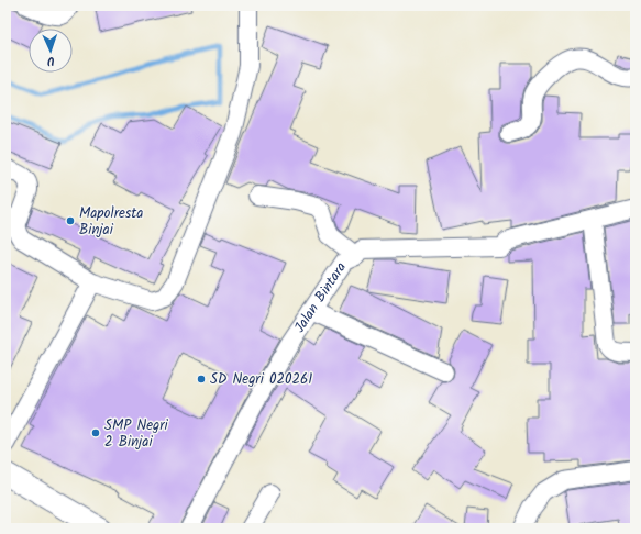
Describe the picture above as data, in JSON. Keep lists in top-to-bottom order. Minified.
{"streets":{"street":["Jalan Bintara"]},"places":["Mapolresta Binjai","SD Negri 020261","SMP Negri 2 Binjai"],"north":"bottom"}
